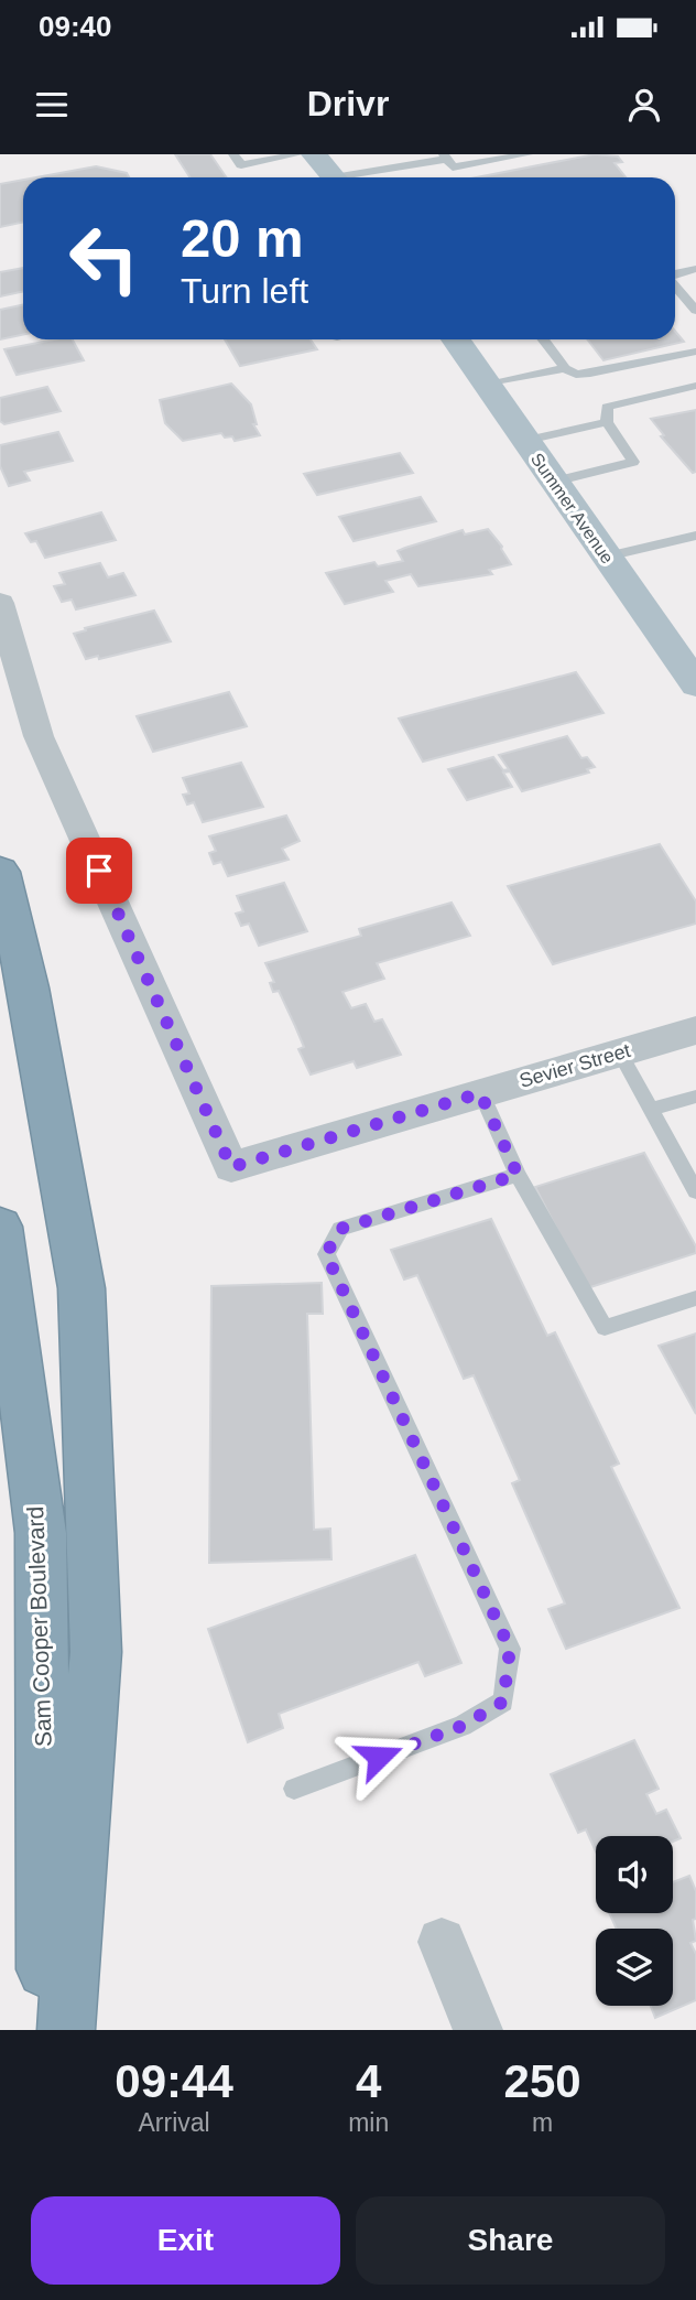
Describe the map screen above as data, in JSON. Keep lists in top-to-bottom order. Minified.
{"streets":{"highway":["Sam Cooper Boulevard"],"main road":["Summer Avenue"],"street":["Sevier Street"]},"page":{"status":"09:40","header":"Drivr","turn":["20 m","Turn left"],"eta":["09:44","Arrival","4","min","250","m"],"buttons":["Exit","Share"]}}
